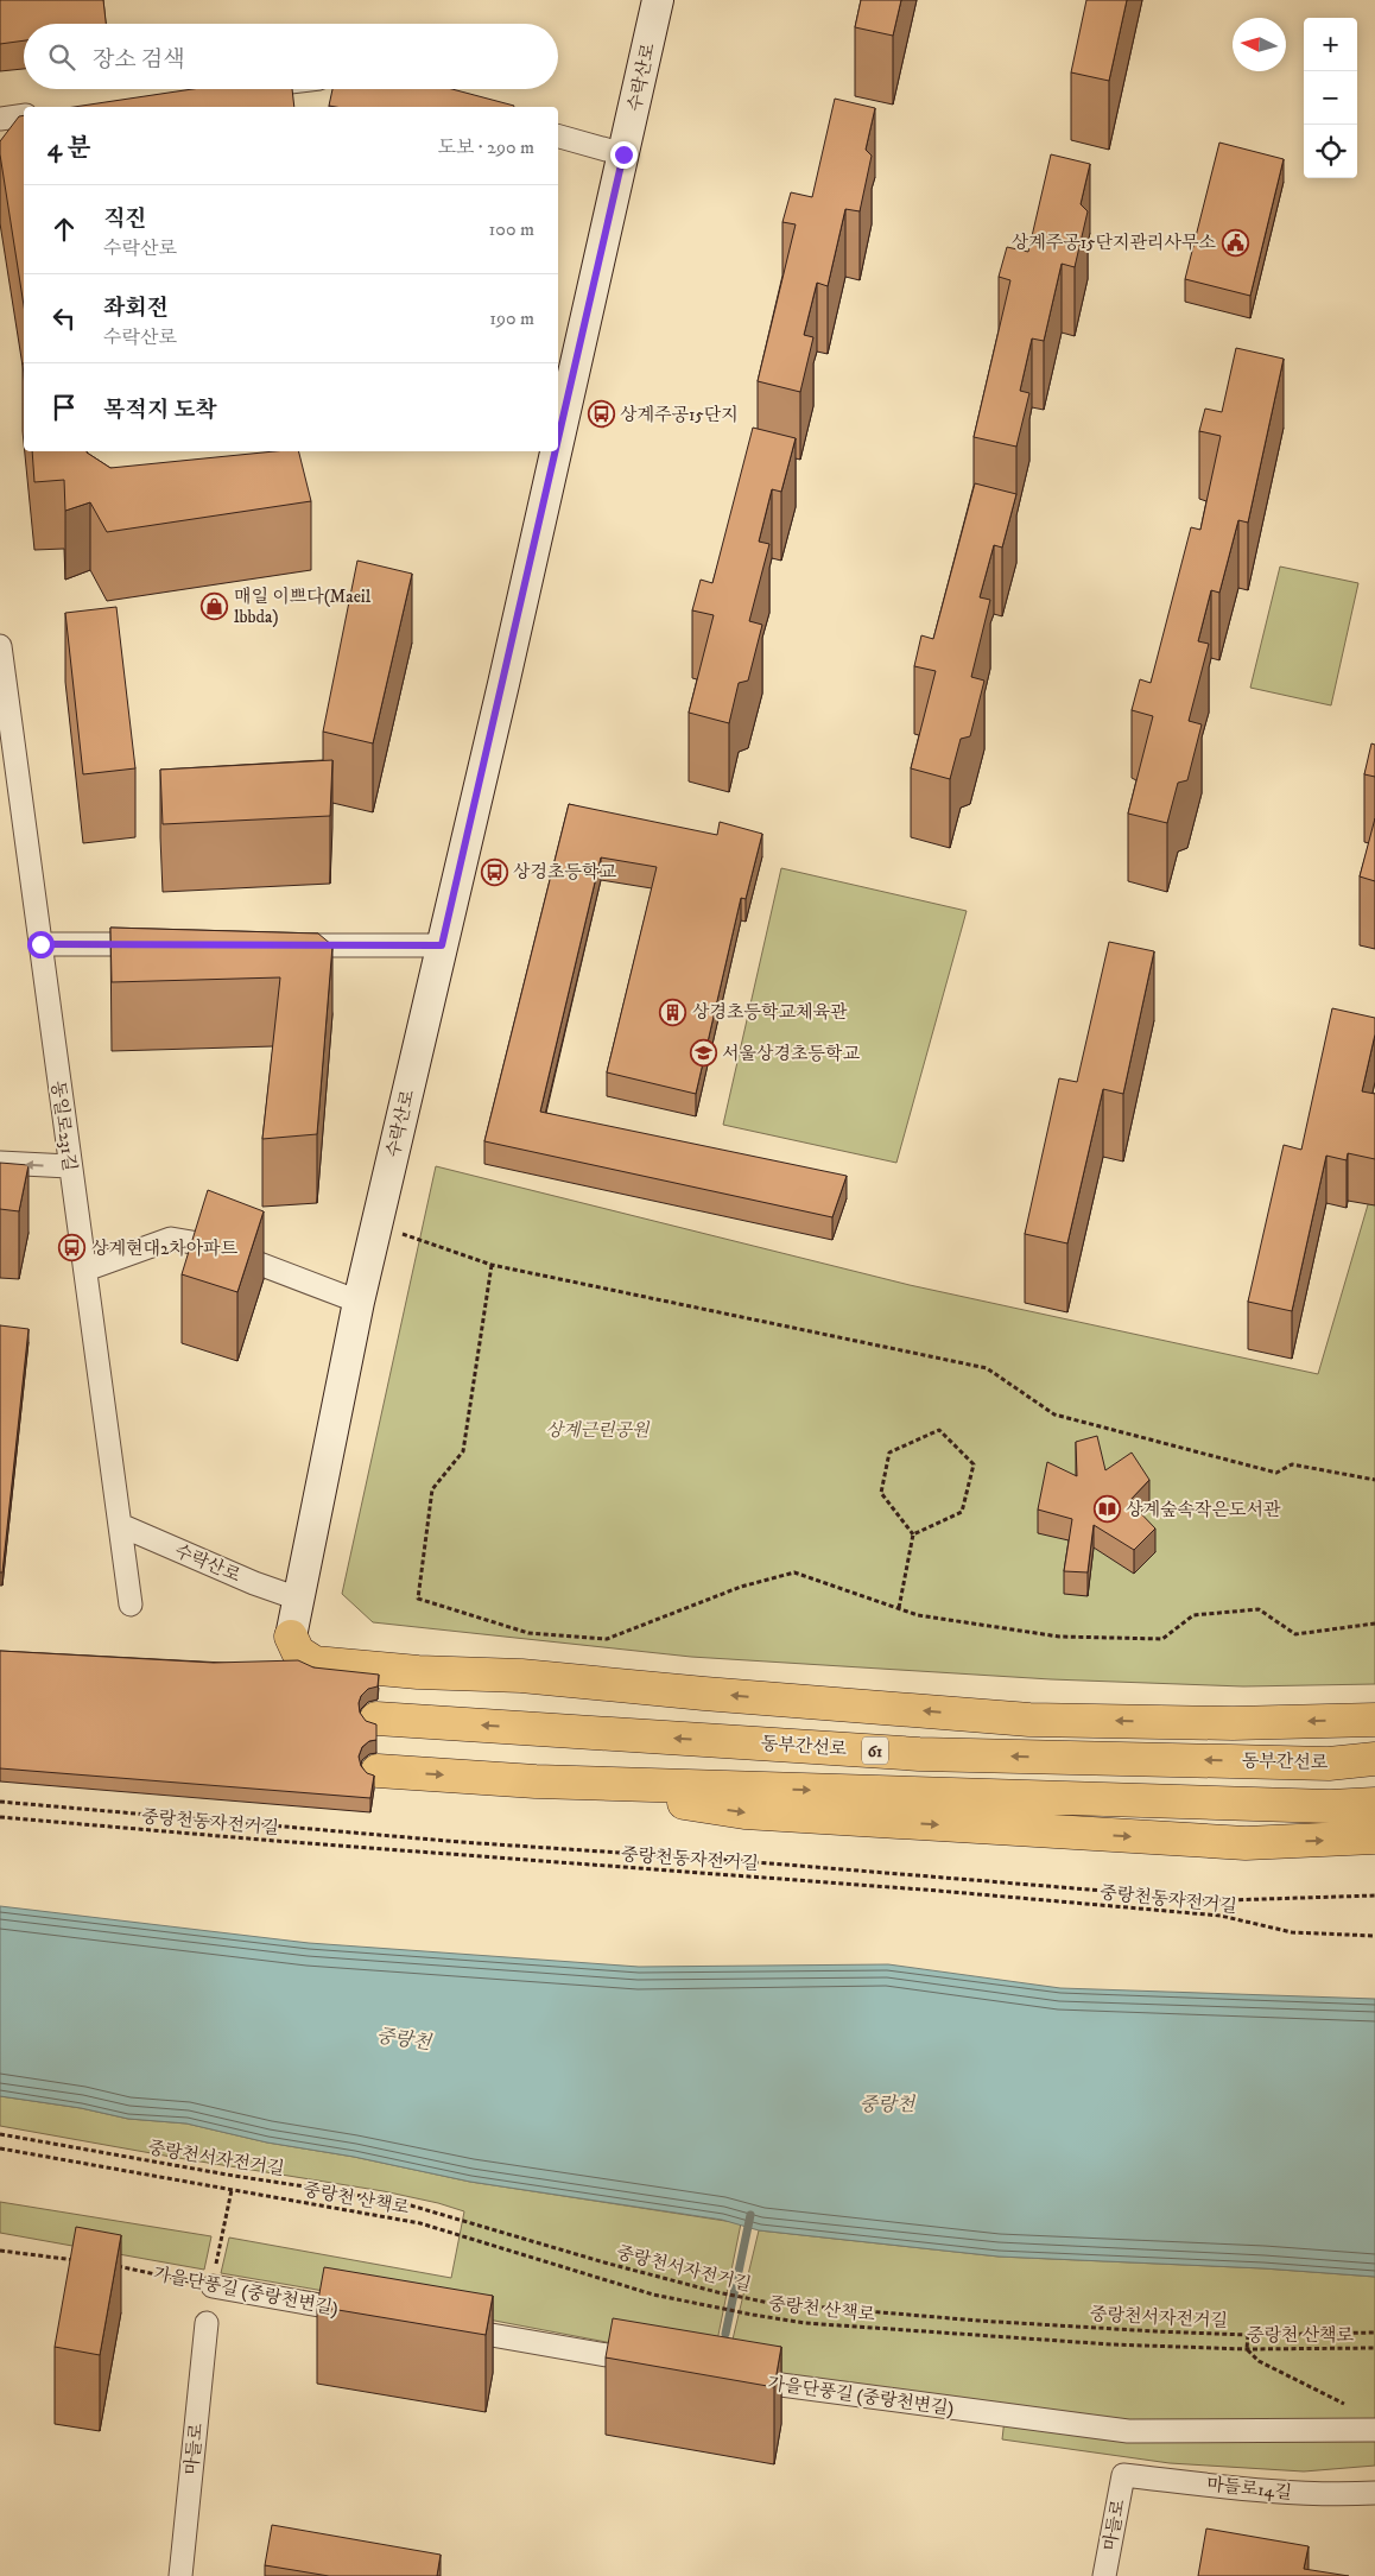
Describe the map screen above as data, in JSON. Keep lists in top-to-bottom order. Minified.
{"streets":{"highway":["동부간선로","61"],"street":["수락산로","동일로231길","가을단풍길 (중랑천변길)","마들로","마들로14길"],"path":["중랑천동자전거길","중랑천서자전거길","중랑천 산책로"]},"crossings":[["수락산로","동일로231길"],["마들로","마들로14길"]],"water":["중랑천"],"parks":["상계근린공원"],"places":{"public building":["상계주공15단지관리사무소"],"bus stop":["상계주공15단지","상겅초등학교","상계현대2차아파트"],"shop":["매일 이쁘다(Maeil lbbda)"],"building":["상경초등학교체육관"],"school or university":["서울상경초등학교"],"library":["상계숲속작은도서관"]},"north":"left","page":{"map_buttons":["+","−"],"search":"장소 검색","heading":["4 분","도보 · 290 m"],"list":[["직진","수락산로","100 m"],["좌회전","수락산로","190 m"],"목적지 도착"]}}
